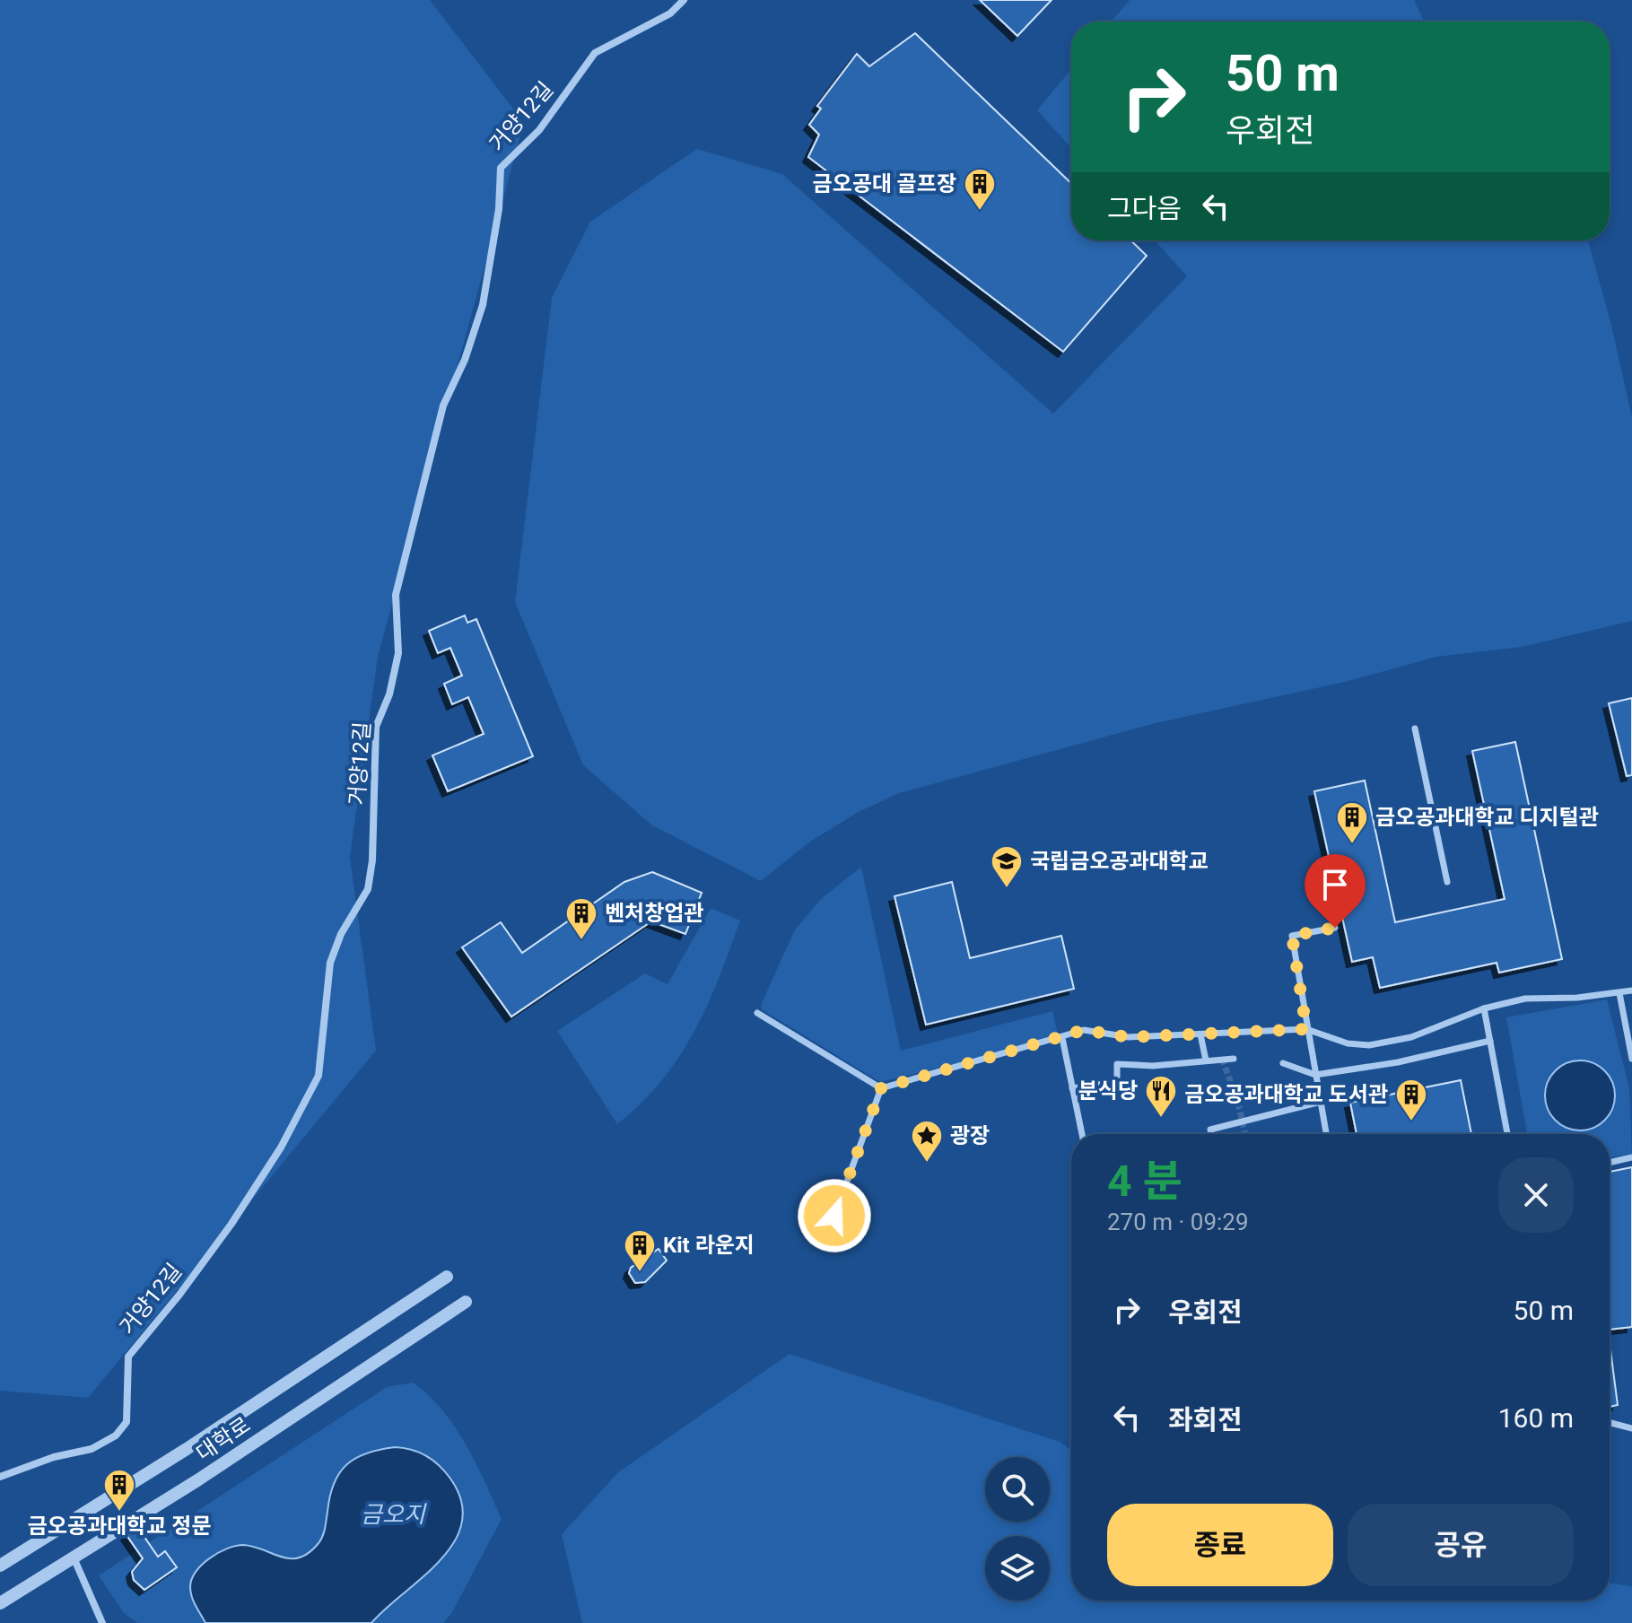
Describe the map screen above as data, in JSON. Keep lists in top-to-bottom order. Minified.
{"streets":{"street":["거양12길","대학로"]},"water":["금오지"],"places":{"building":["금오공대 골프장","금오공과대학교 디지털관","벤처창업관","금오공과대학교 도서관","Kit 라운지","금오공과대학교 정문"],"school or university":["국립금오공과대학교"],"restaurant":["분식당"],"place":["광장"]},"page":{"turn":["50 m","우회전"],"then":"그다음","heading":["4 분","270 m · 09:29"],"list":[{"name":"우회전","value":"50 m"},{"name":"좌회전","value":"160 m"}],"buttons":["종료","공유"]}}
